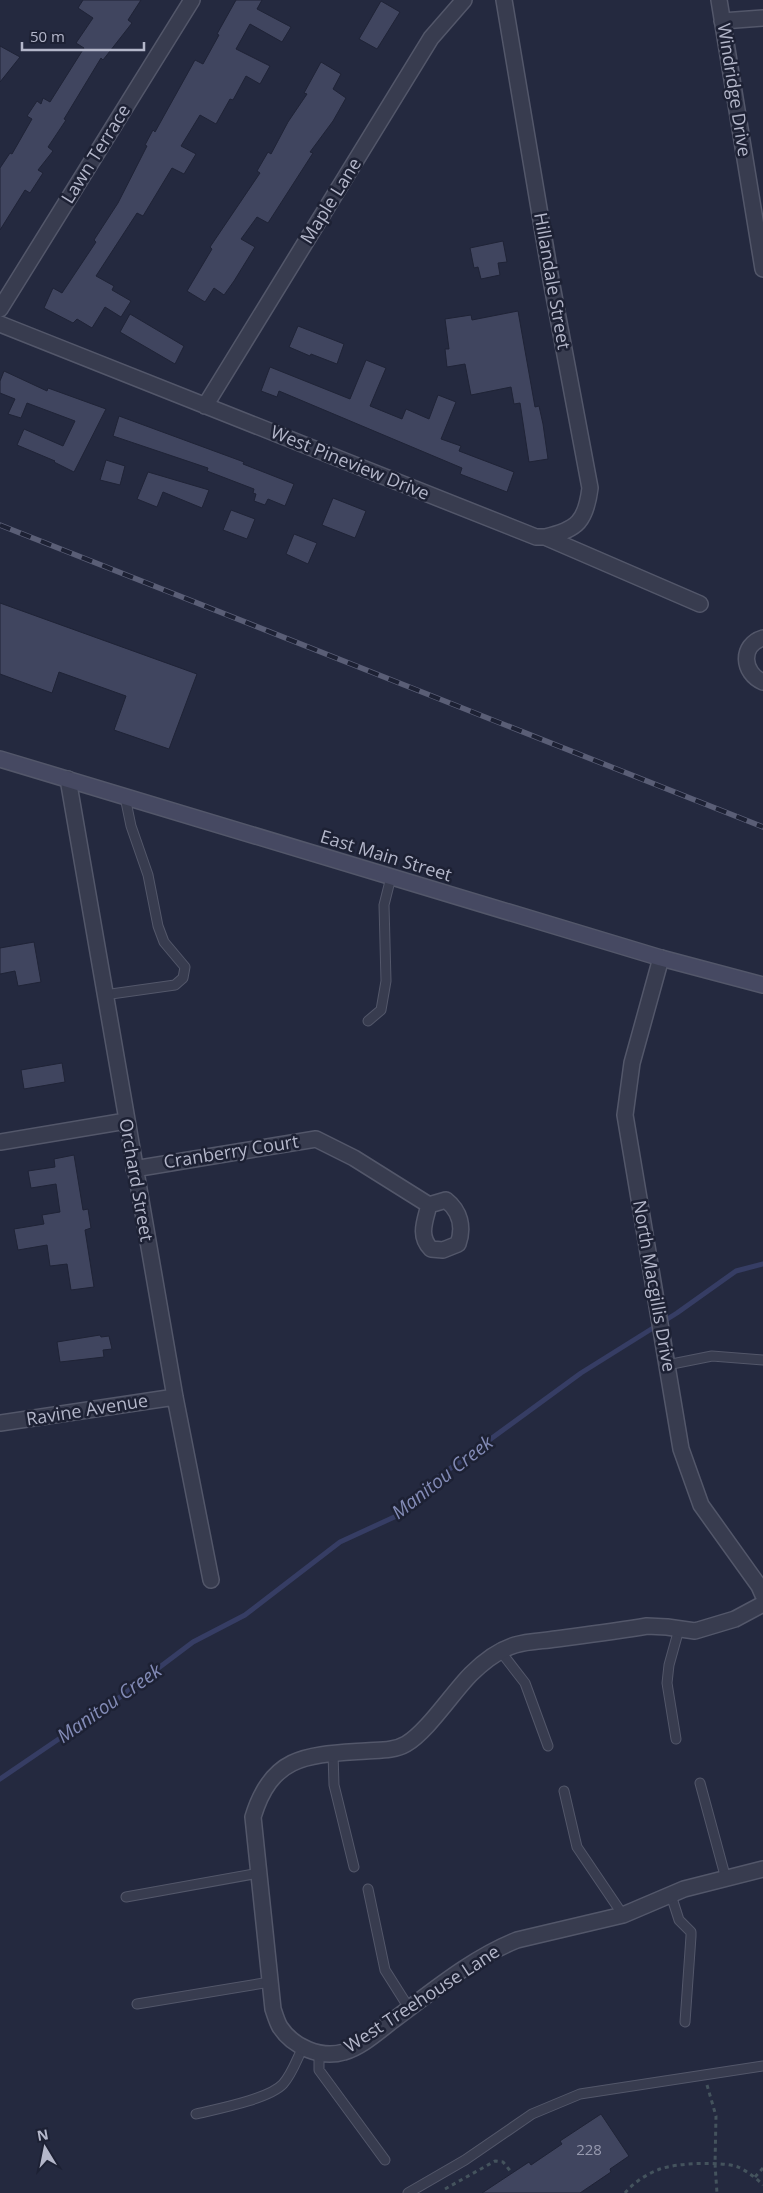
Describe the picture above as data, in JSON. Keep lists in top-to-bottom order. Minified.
{"streets":{"main road":["East Main Street"],"street":["Windridge Drive","Lawn Terrace","Maple Lane","Hillandale Street","West Pineview Drive","Cranberry Court","Orchard Street","North Macgillis Drive","Ravine Avenue","West Treehouse Lane"]},"crossings":[["Maple Lane","West Pineview Drive"],["Hillandale Street","West Pineview Drive"],["East Main Street","Orchard Street"],["East Main Street","North Macgillis Drive"],["Cranberry Court","Orchard Street"],["Orchard Street","Ravine Avenue"]],"water":["Manitou Creek"],"house_numbers":["228"],"scale_bar":"50 m","north":"top"}
